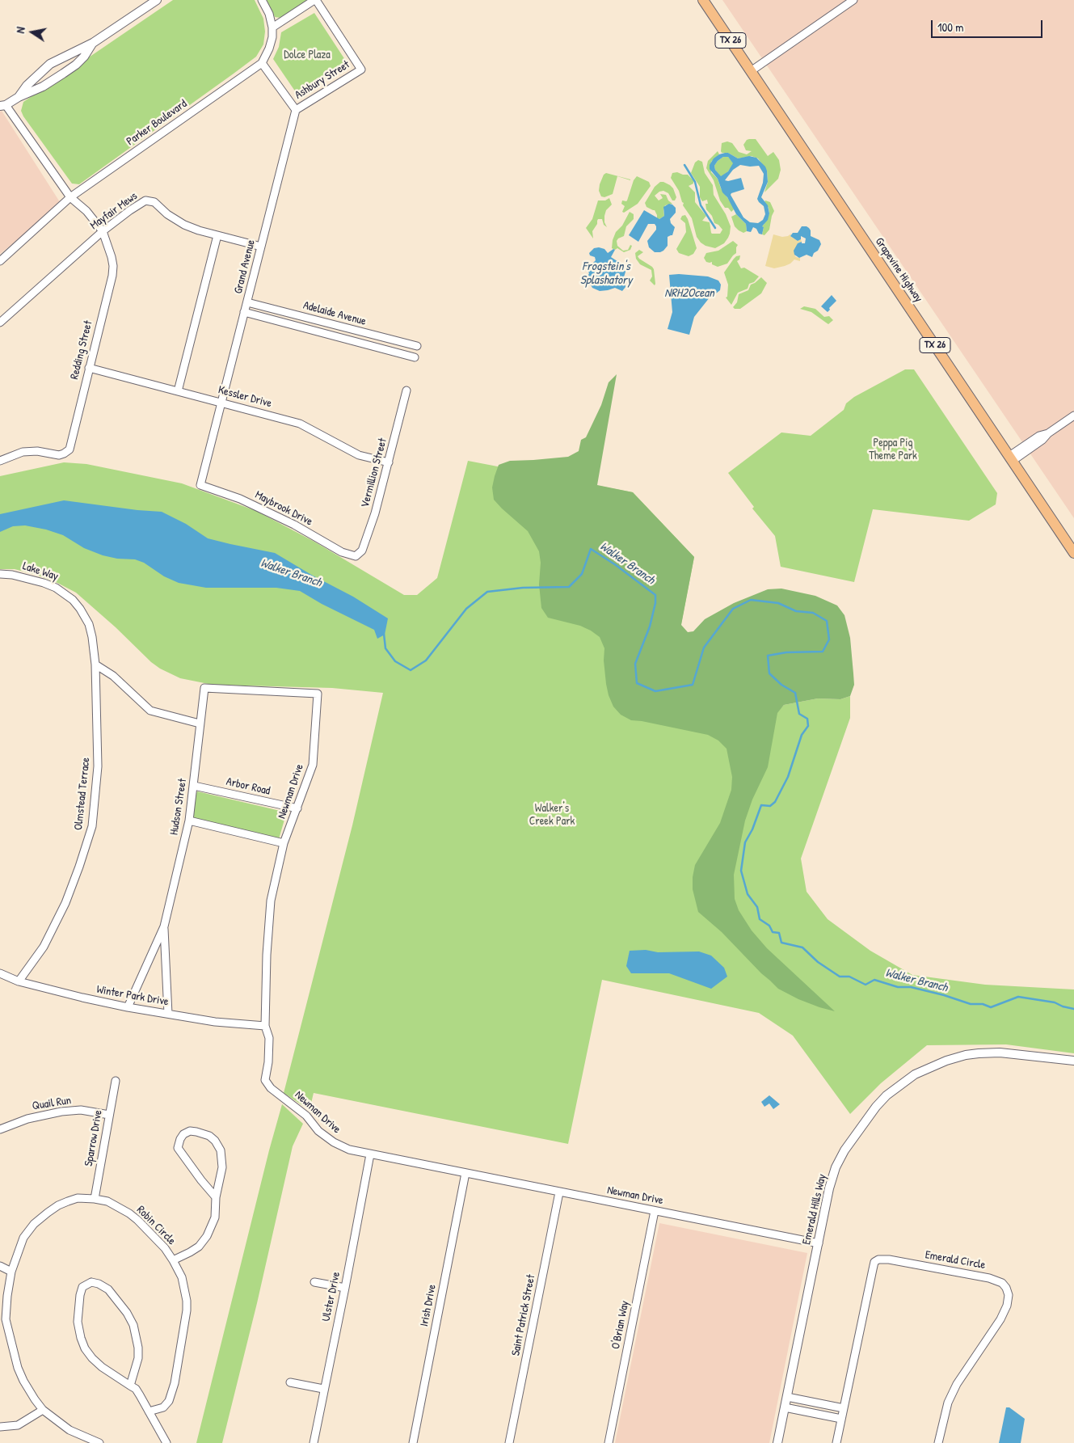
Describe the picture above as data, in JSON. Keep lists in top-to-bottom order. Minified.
{"streets":{"main road":["TX 26","Grapevine Highway"],"street":["Ashbury Street","Parker Boulevard","Mayfair Mews","Grand Avenue","Adelaide Avenue","Redding Street","Kessler Drive","Vermillion Street","Maybrook Drive","Lake Way","Arbor Road","Newman Drive","Olmstead Terrace","Hudson Street","Winter Park Drive","Quail Run","Sparrow Drive","Emerald Hills Way","Robin Circle","Emerald Circle","Ulster Drive","Irish Drive","Saint Patrick Street","O'Brian Way"]},"crossings":[["Ashbury Street","Grand Avenue"],["Parker Boulevard","Redding Street"],["Mayfair Mews","Grand Avenue"],["Mayfair Mews","Redding Street"],["Grand Avenue","Adelaide Avenue"],["Grand Avenue","Kessler Drive"],["Grand Avenue","Maybrook Drive"],["Redding Street","Kessler Drive"],["Kessler Drive","Vermillion Street"],["Vermillion Street","Maybrook Drive"],["Lake Way","Olmstead Terrace"],["Arbor Road","Newman Drive"],["Arbor Road","Hudson Street"],["Newman Drive","Hudson Street"],["Newman Drive","Winter Park Drive"],["Newman Drive","Emerald Hills Way"],["Newman Drive","Ulster Drive"],["Newman Drive","Irish Drive"],["Newman Drive","Saint Patrick Street"],["Newman Drive","O'Brian Way"],["Olmstead Terrace","Winter Park Drive"],["Hudson Street","Winter Park Drive"],["Quail Run","Sparrow Drive"],["Sparrow Drive","Robin Circle"]],"water":["Frogstein's Splashatory","NRH2Ocean","Walker Branch"],"parks":["Dolce Plaza","Peppa Pig Theme Park","Walker's Creek Park"],"scale_bar":"100 m","north":"left"}
